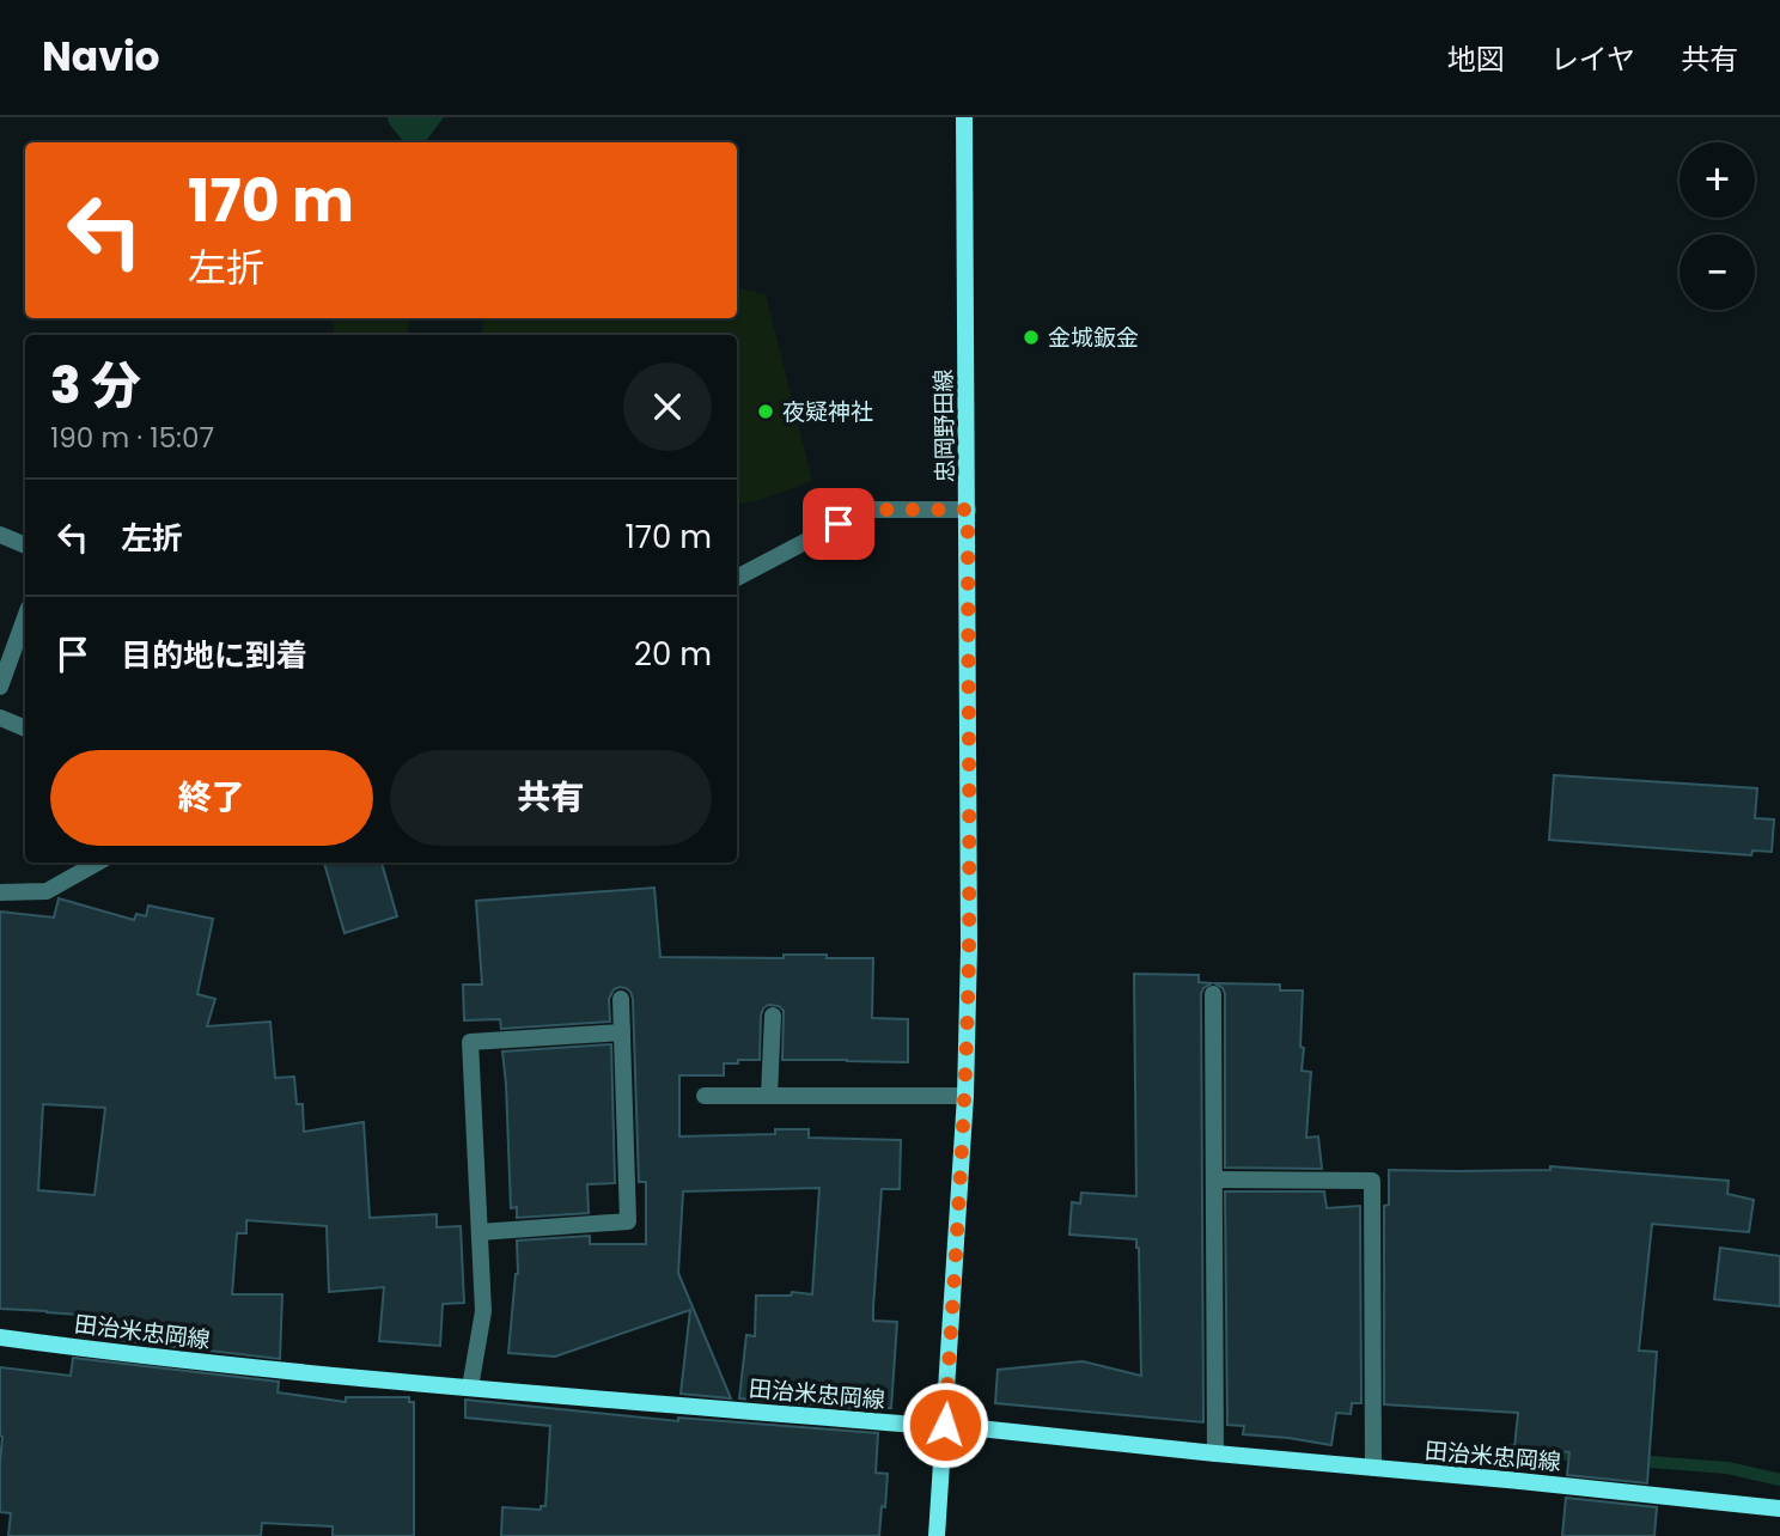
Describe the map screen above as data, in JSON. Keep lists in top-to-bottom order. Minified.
{"streets":{"main road":["忠岡野田線","田治米忠岡線"]},"crossings":[["忠岡野田線","田治米忠岡線"]],"places":["金城鈑金","夜疑神社"],"page":{"header":"Navio","nav":["地図","レイヤ","共有"],"map_buttons":["+","−"],"turn":["170 m","左折"],"heading":["3 分","190 m · 15:07"],"list":[{"name":"左折","value":"170 m"},{"name":"目的地に到着","value":"20 m"}],"buttons":["終了","共有"]}}
